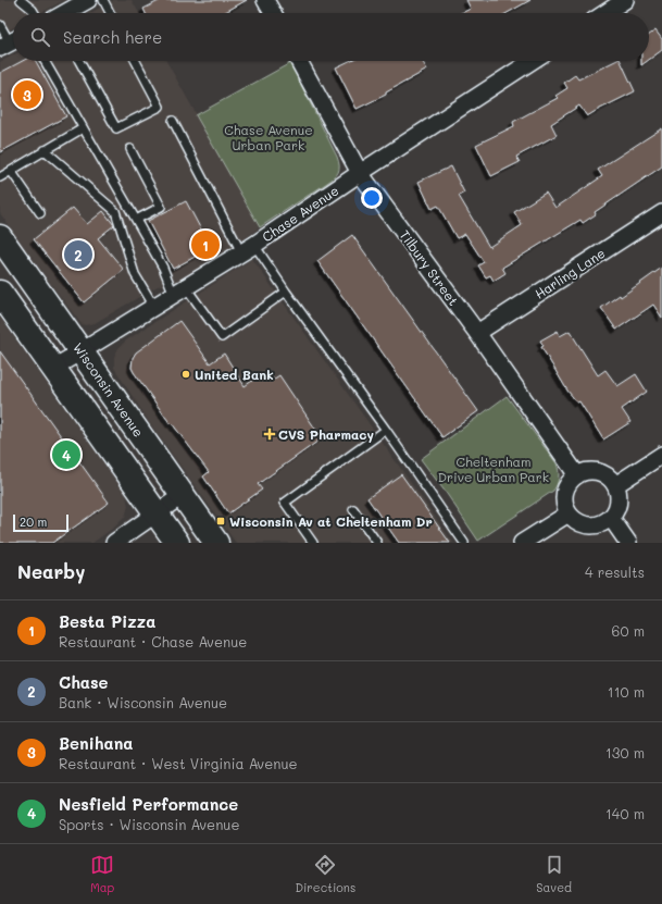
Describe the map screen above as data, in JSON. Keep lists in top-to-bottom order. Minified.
{"streets":{"main road":["Wisconsin Avenue"],"street":["Chase Avenue","Tilbury Street","Harling Lane"]},"crossings":[["Chase Avenue","Tilbury Street"],["Chase Avenue","Wisconsin Avenue"],["Tilbury Street","Harling Lane"]],"parks":["Chase Avenue Urban Park","Cheltenham Drive Urban Park"],"places":{"other":["United Bank"],"health":["CVS Pharmacy"],"transit":["Wisconsin Av at Cheltenham Dr"]},"scale_bar":"20 m","page":{"search":"Search here","pins":["3","1","2","4"],"scale":"20 m","heading":["Nearby","4 results"],"list":[{"mark":"1","name":"Besta Pizza","note":"Restaurant · Chase Avenue","value":"60 m"},{"mark":"2","name":"Chase","note":"Bank · Wisconsin Avenue","value":"110 m"},{"mark":"3","name":"Benihana","note":"Restaurant · West Virginia Avenue","value":"130 m"},{"mark":"4","name":"Nesfield Performance","note":"Sports · Wisconsin Avenue","value":"140 m"}],"nav":["Map","Directions","Saved"]}}
